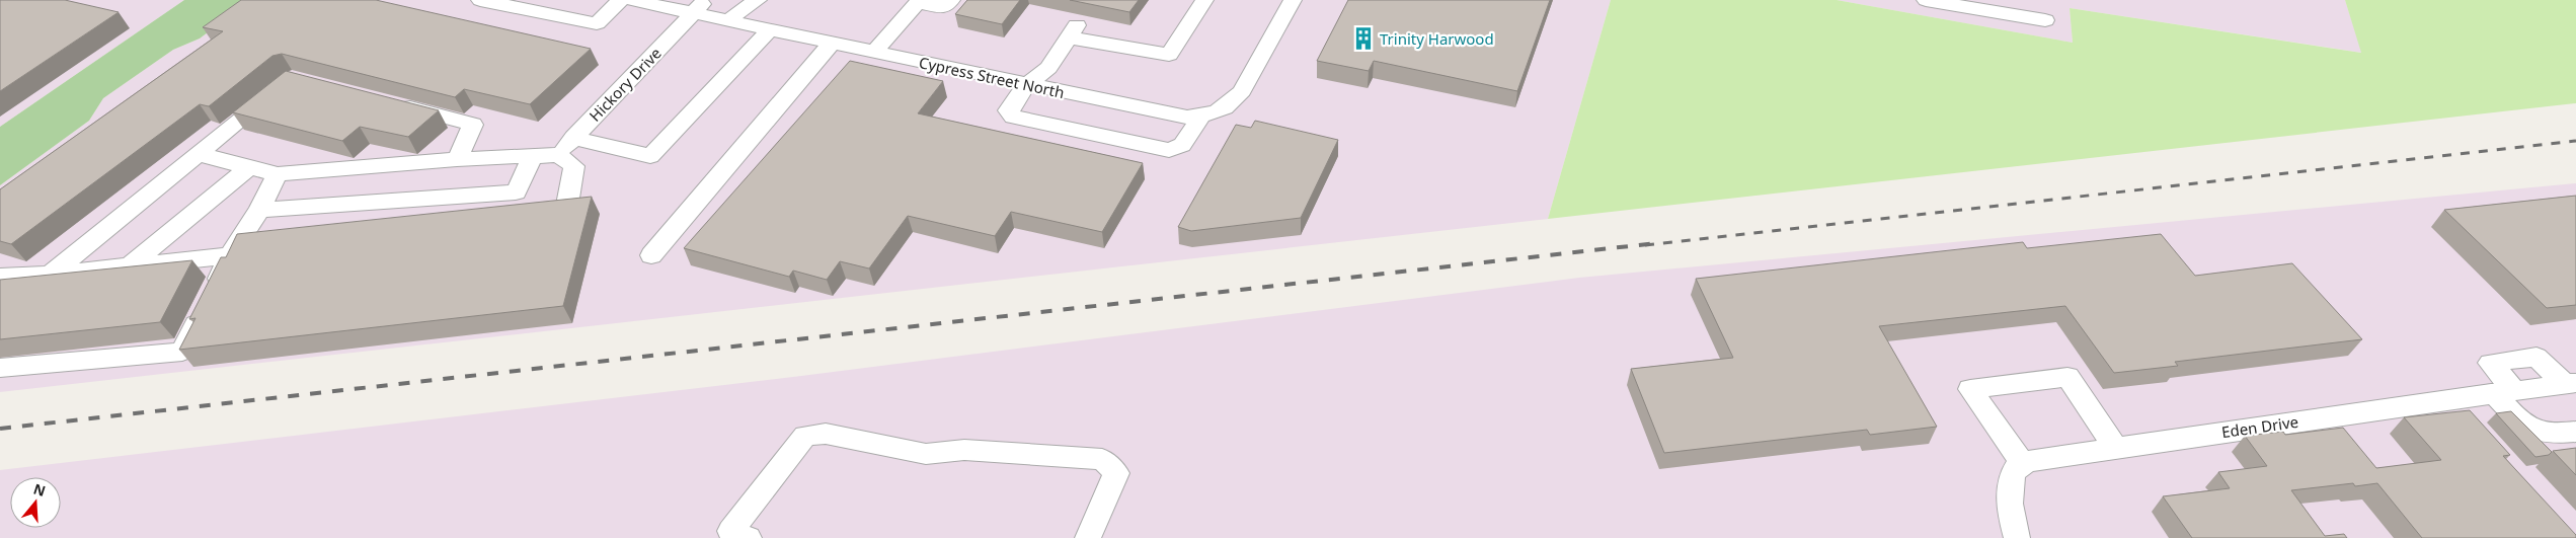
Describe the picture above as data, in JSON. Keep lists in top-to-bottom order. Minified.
{"streets":{"street":["Cypress Street North","Hickory Drive","Eden Drive"]},"crossings":[["Cypress Street North","Hickory Drive"]],"places":{"building":["Trinity Harwood"]},"north":"top"}
